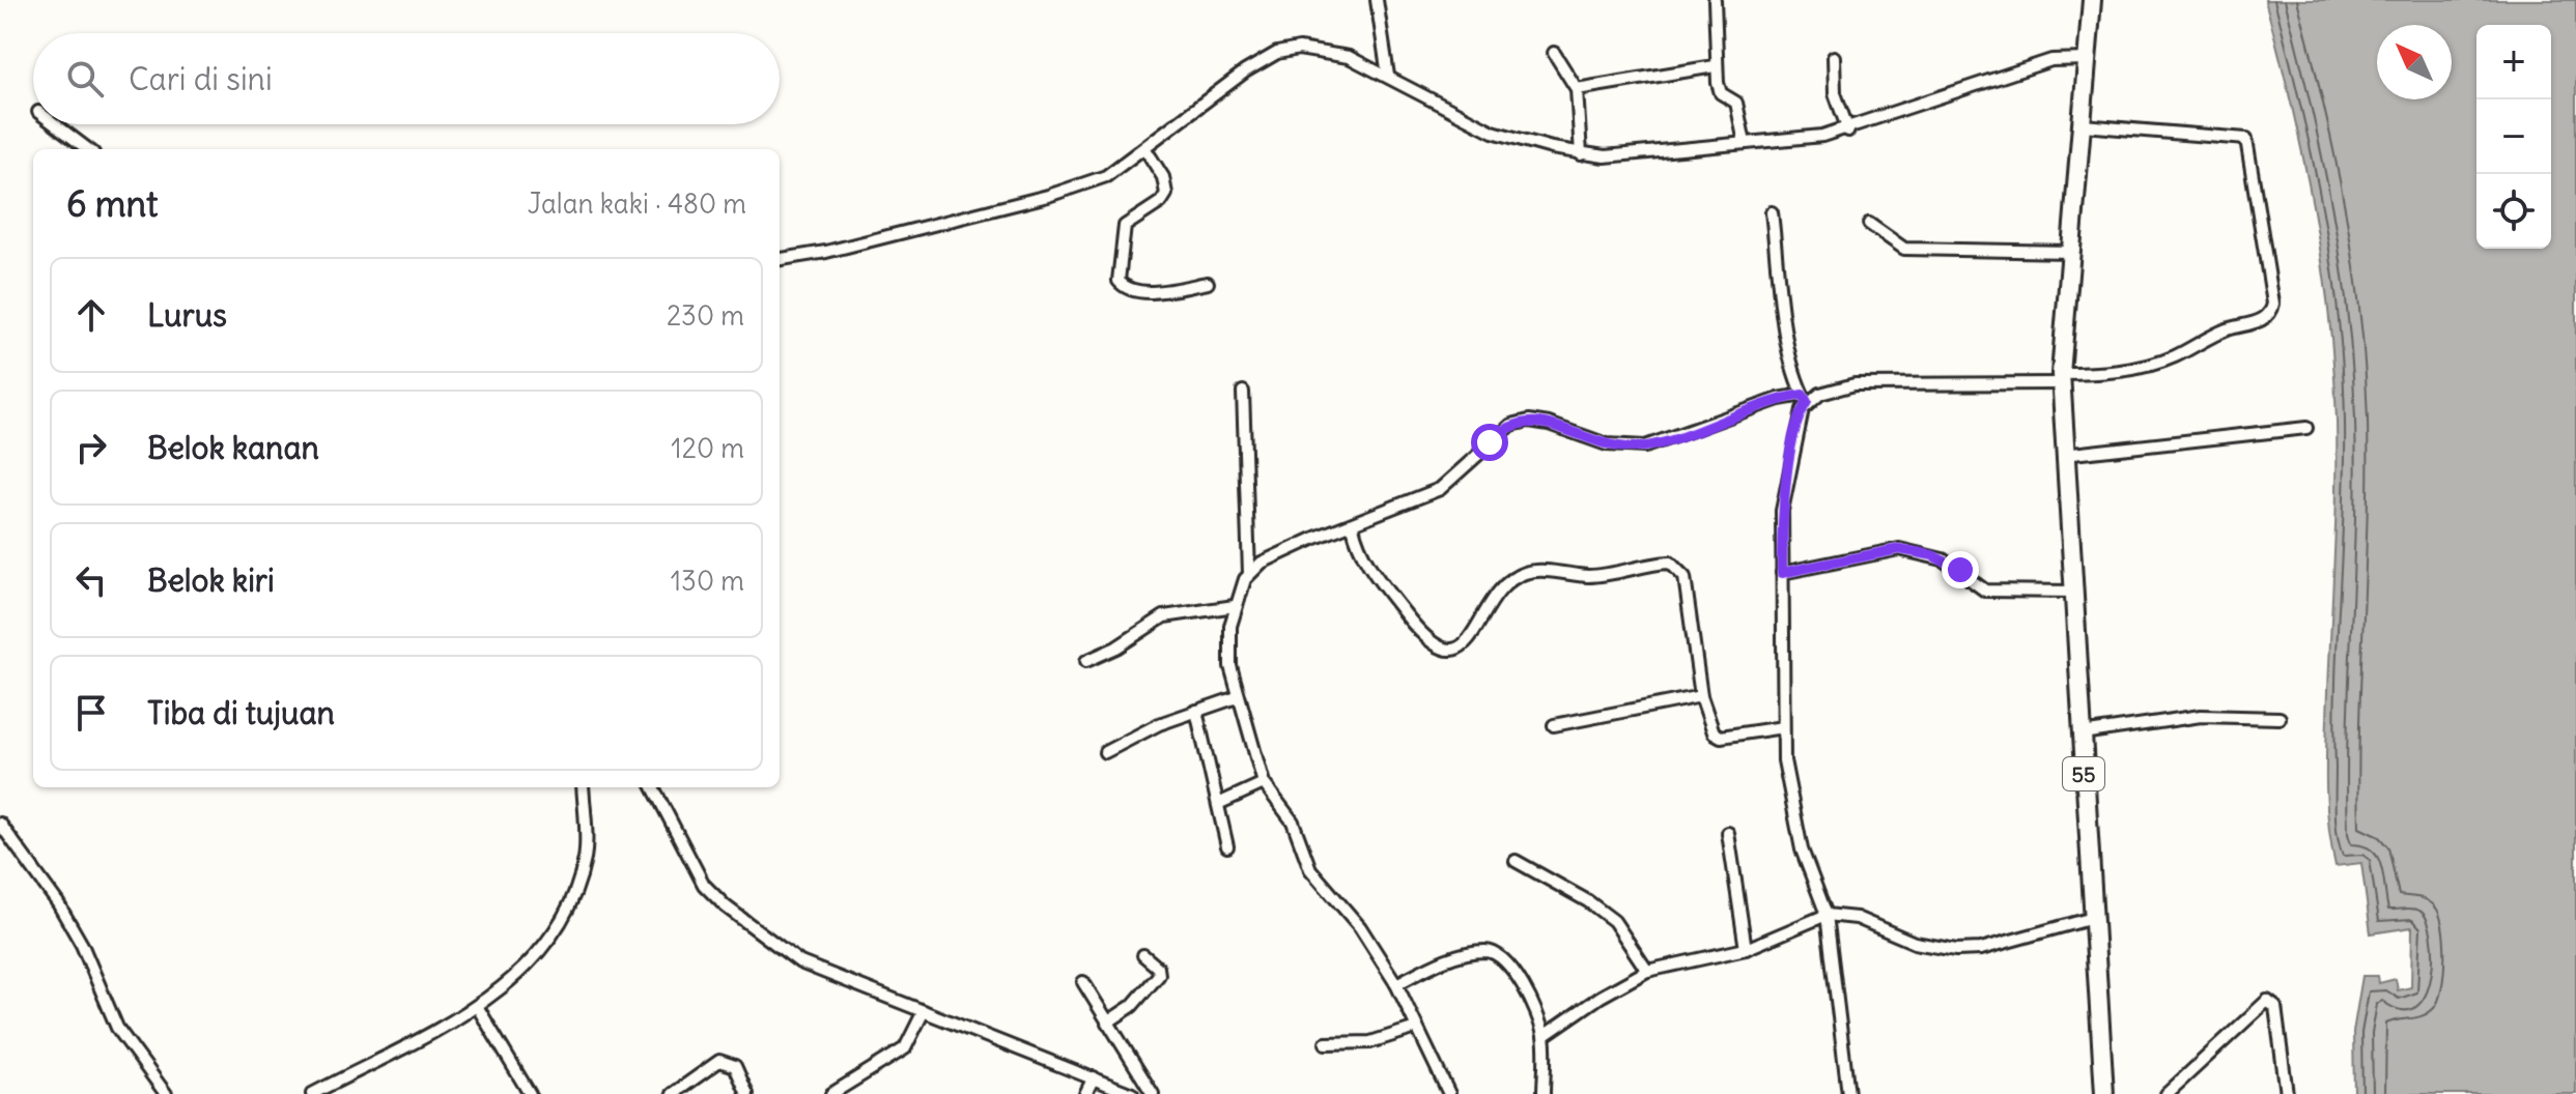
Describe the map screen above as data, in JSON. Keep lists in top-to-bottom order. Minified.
{"streets":{"highway":["55"]},"north":"top left","page":{"map_buttons":["+","−"],"search":"Cari di sini","heading":["6 mnt","Jalan kaki · 480 m"],"list":[["Lurus","230 m"],["Belok kanan","120 m"],["Belok kiri","130 m"],"Tiba di tujuan"]}}
